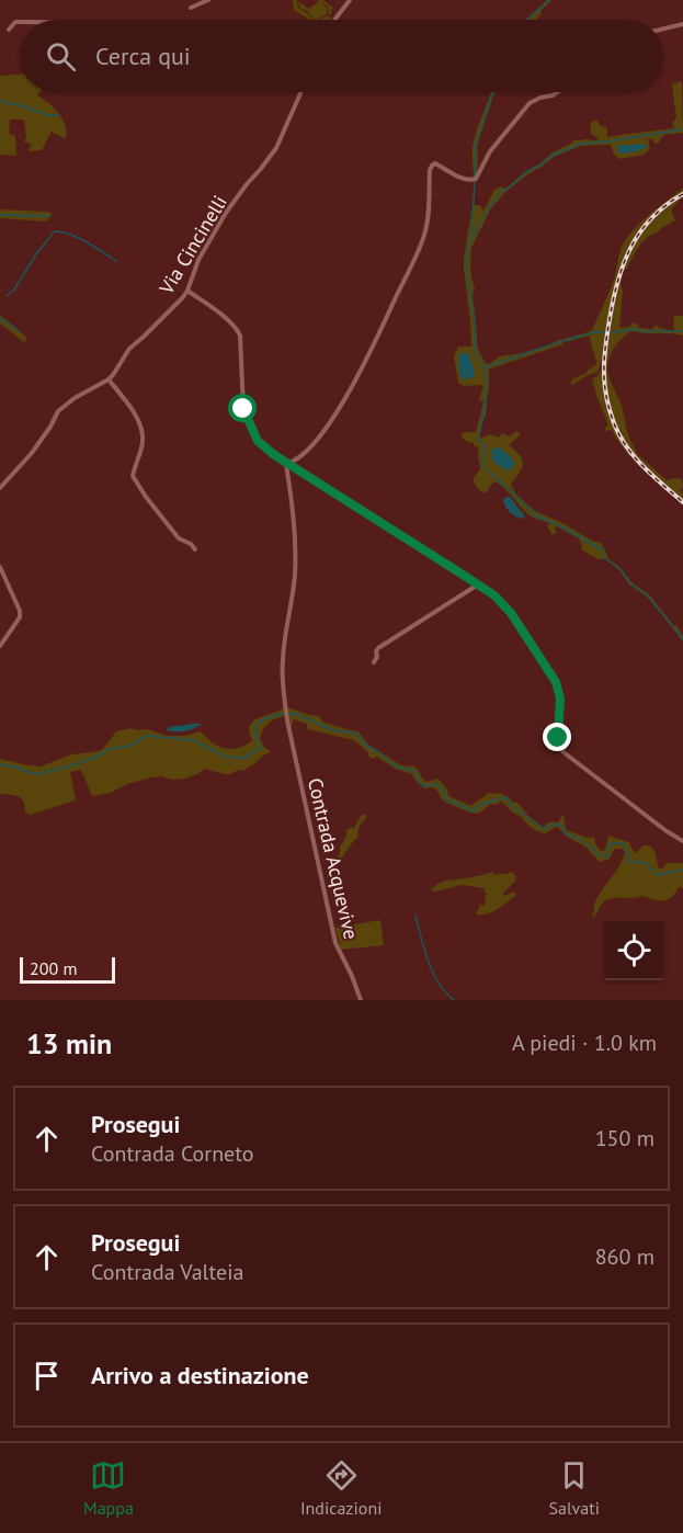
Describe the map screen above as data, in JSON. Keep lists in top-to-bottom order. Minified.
{"streets":{"street":["Via Cincinelli","Contrada Acquevive"]},"scale_bar":"200 m","page":{"search":"Cerca qui","scale":"200 m","heading":["13 min","A piedi · 1.0 km"],"list":[["Prosegui","Contrada Corneto","150 m"],["Prosegui","Contrada Valteia","860 m"],"Arrivo a destinazione"],"nav":["Mappa","Indicazioni","Salvati"]}}
